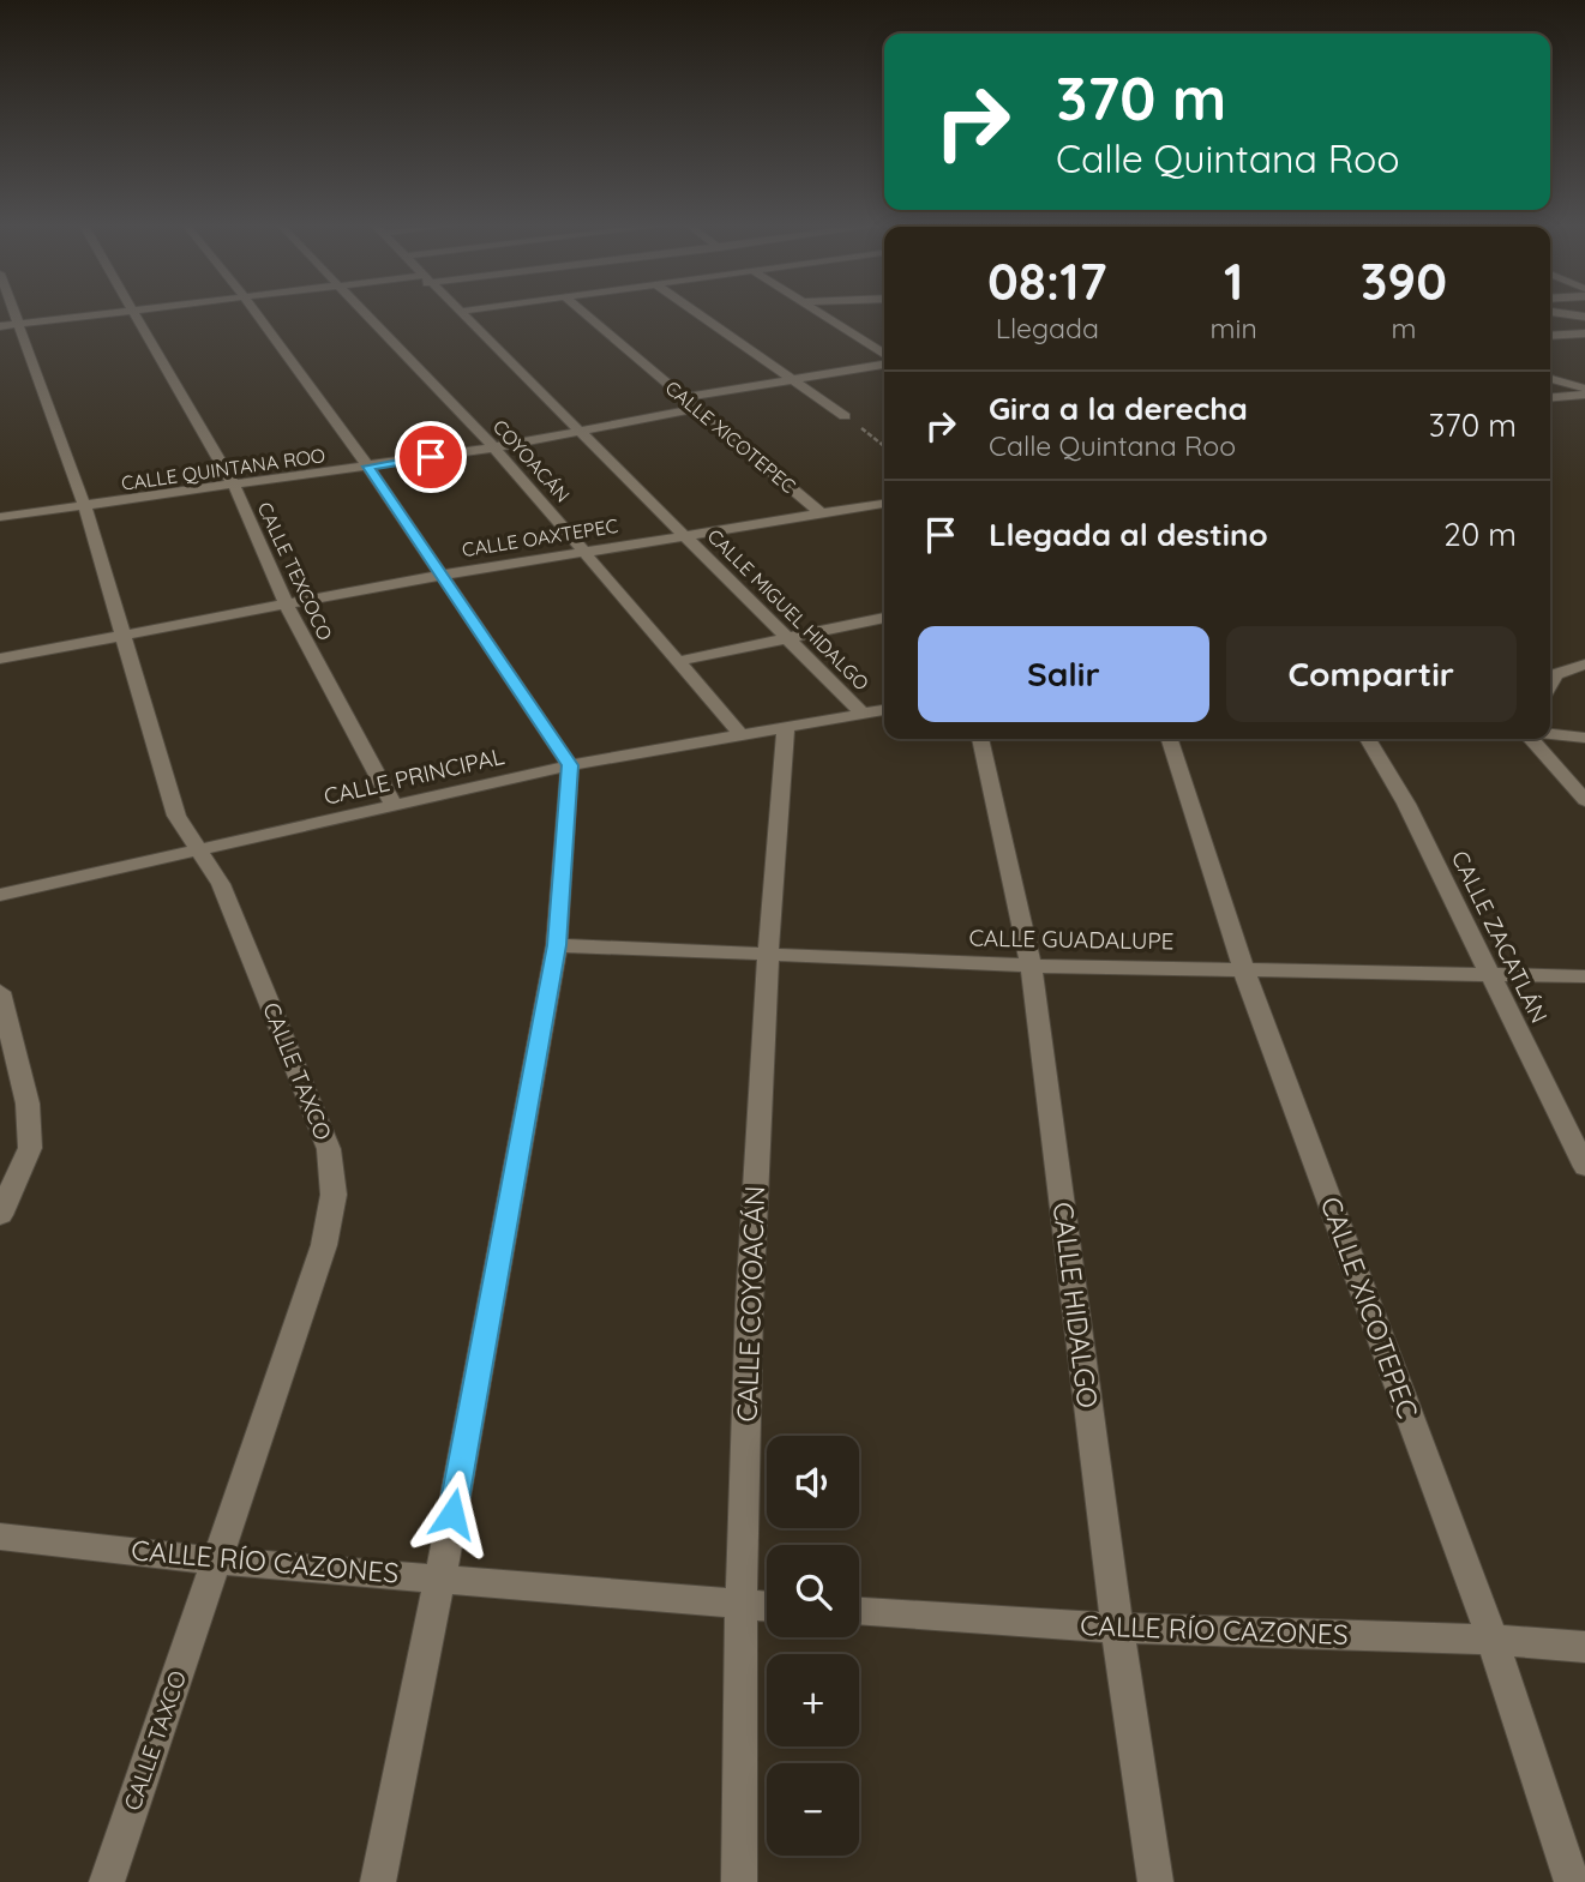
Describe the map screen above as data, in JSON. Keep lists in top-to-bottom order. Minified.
{"streets":{"street":["CALLE XICOTEPEC","COYOACÁN","CALLE QUINTANA ROO","CALLE OAXTEPEC","CALLE TEXCOCO","CALLE MIGUEL HIDALGO","CALLE PRINCIPAL","CALLE ZACATLÁN","CALLE GUADALUPE","CALLE TAXCO","CALLE COYOACÁN","CALLE HIDALGO","CALLE RÍO CAZONES"]},"crossings":[["CALLE XICOTEPEC","CALLE QUINTANA ROO"],["CALLE XICOTEPEC","CALLE OAXTEPEC"],["CALLE XICOTEPEC","CALLE GUADALUPE"],["CALLE XICOTEPEC","CALLE RÍO CAZONES"],["COYOACÁN","CALLE QUINTANA ROO"],["COYOACÁN","CALLE OAXTEPEC"],["COYOACÁN","CALLE PRINCIPAL"],["CALLE QUINTANA ROO","CALLE TEXCOCO"],["CALLE QUINTANA ROO","CALLE MIGUEL HIDALGO"],["CALLE QUINTANA ROO","CALLE TAXCO"],["CALLE OAXTEPEC","CALLE TEXCOCO"],["CALLE OAXTEPEC","CALLE MIGUEL HIDALGO"],["CALLE OAXTEPEC","CALLE TAXCO"],["CALLE TEXCOCO","CALLE PRINCIPAL"],["CALLE MIGUEL HIDALGO","CALLE PRINCIPAL"],["CALLE PRINCIPAL","CALLE TAXCO"],["CALLE PRINCIPAL","CALLE COYOACÁN"],["CALLE ZACATLÁN","CALLE GUADALUPE"],["CALLE GUADALUPE","CALLE COYOACÁN"],["CALLE GUADALUPE","CALLE HIDALGO"],["CALLE TAXCO","CALLE RÍO CAZONES"],["CALLE COYOACÁN","CALLE RÍO CAZONES"],["CALLE HIDALGO","CALLE RÍO CAZONES"]],"page":{"turn":["370 m","Calle Quintana Roo"],"eta":["08:17","Llegada","1","min","390","m"],"list":[{"name":"Gira a la derecha","note":"Calle Quintana Roo","value":"370 m"},{"name":"Llegada al destino","value":"20 m"}],"buttons":["Salir","Compartir"],"map_buttons":["+","−"]}}
